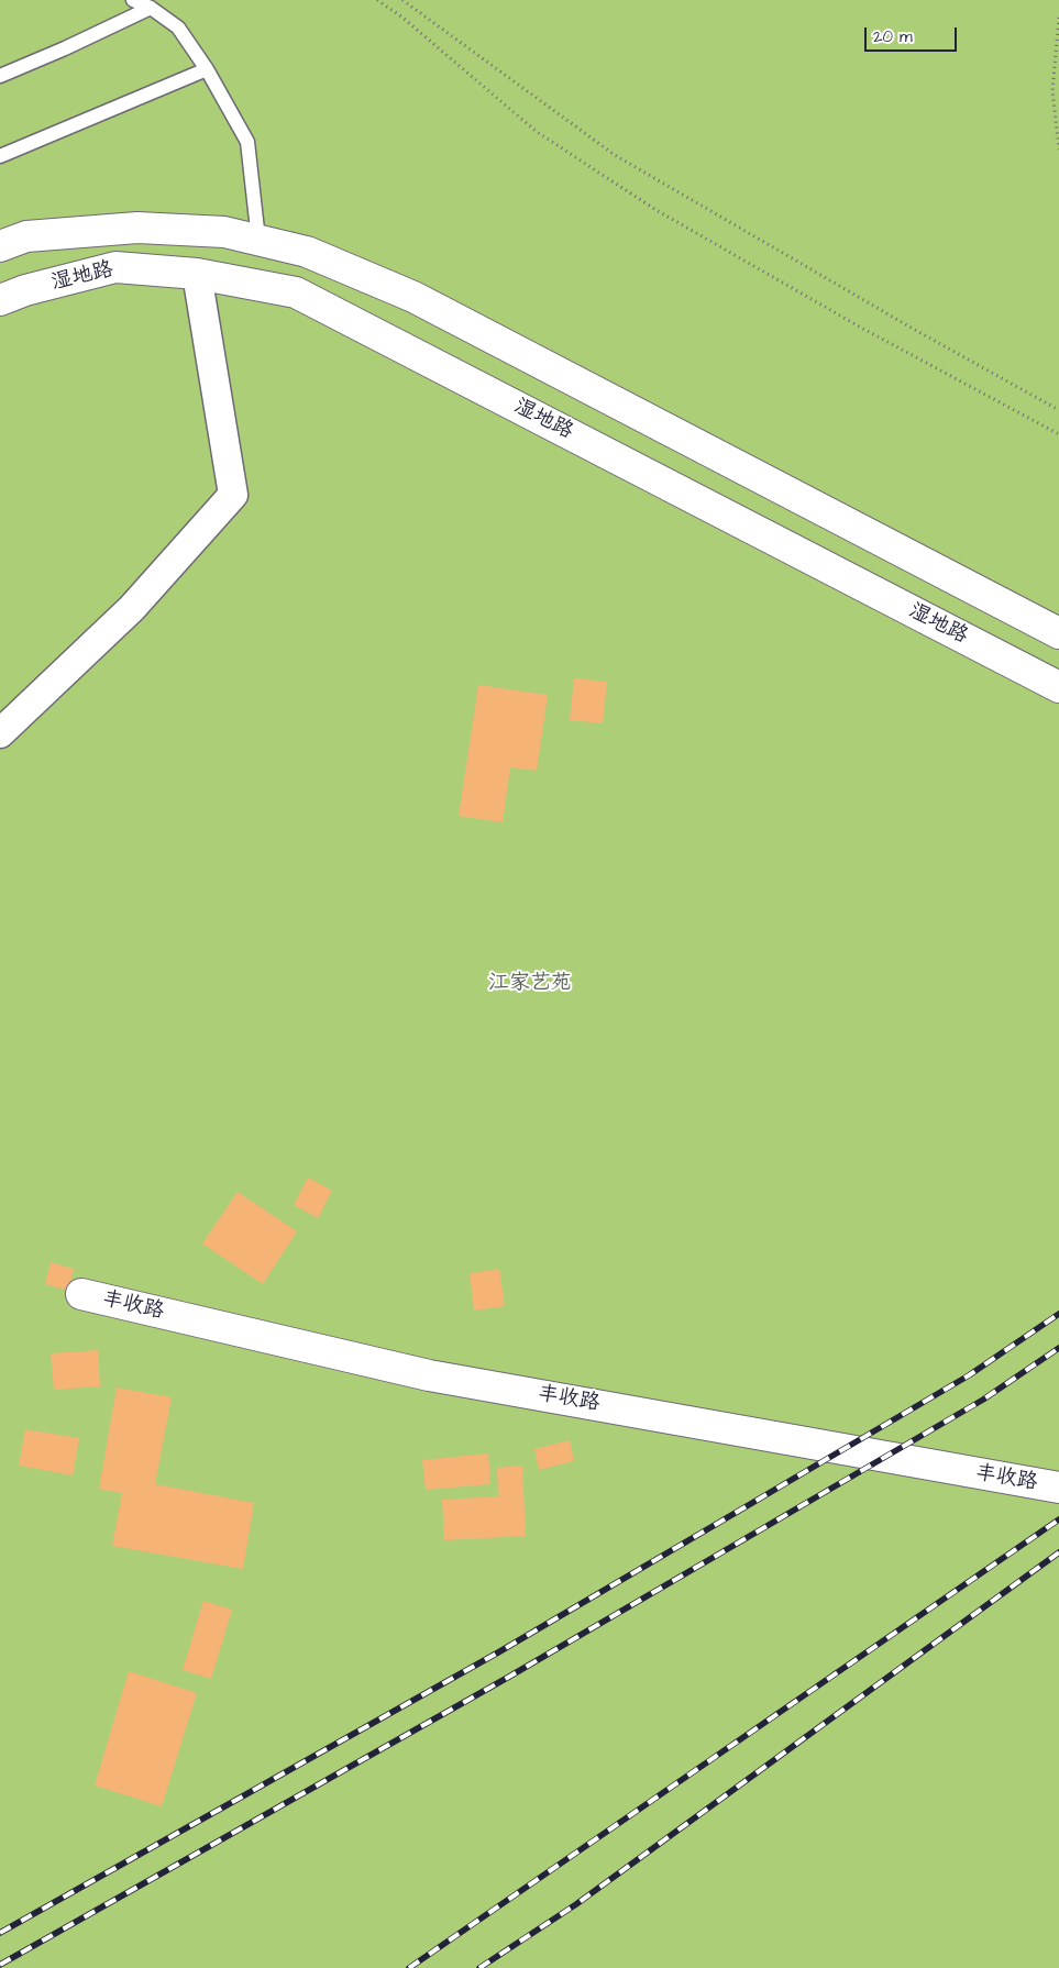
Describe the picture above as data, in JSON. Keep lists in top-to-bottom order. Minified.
{"streets":{"street":["湿地路","丰收路"]},"parks":["江家艺苑"],"scale_bar":"20 m"}
